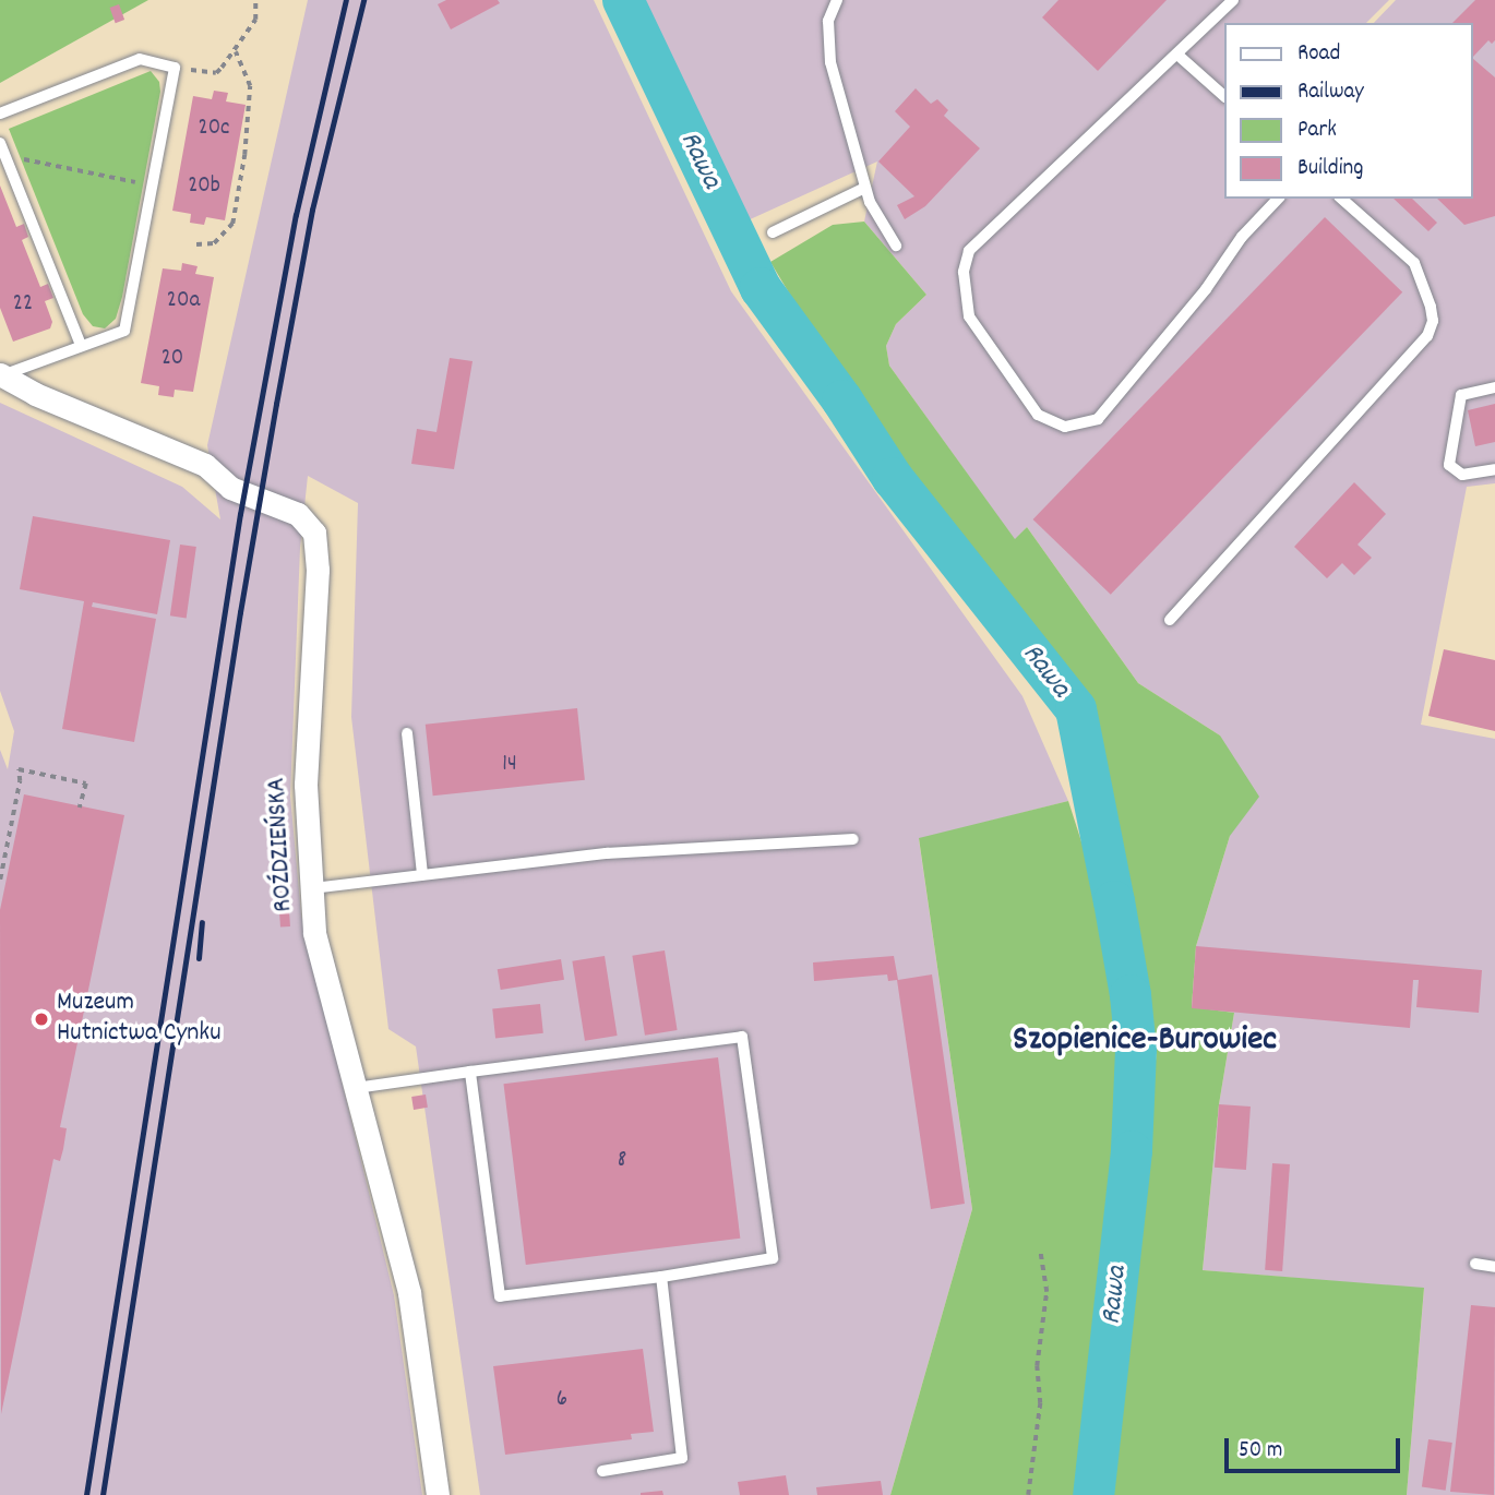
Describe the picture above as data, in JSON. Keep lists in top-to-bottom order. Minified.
{"streets":{"street":["ROŹDZIEŃSKA"]},"districts":["Szopienice-Burowiec"],"water":["Rawa"],"places":["Muzeum Hutnictwa Cynku"],"house_numbers":["20c","20b","20a","22","20","14","8","6"],"legend":["Road","Railway","Park","Building"],"scale_bar":"50 m"}
